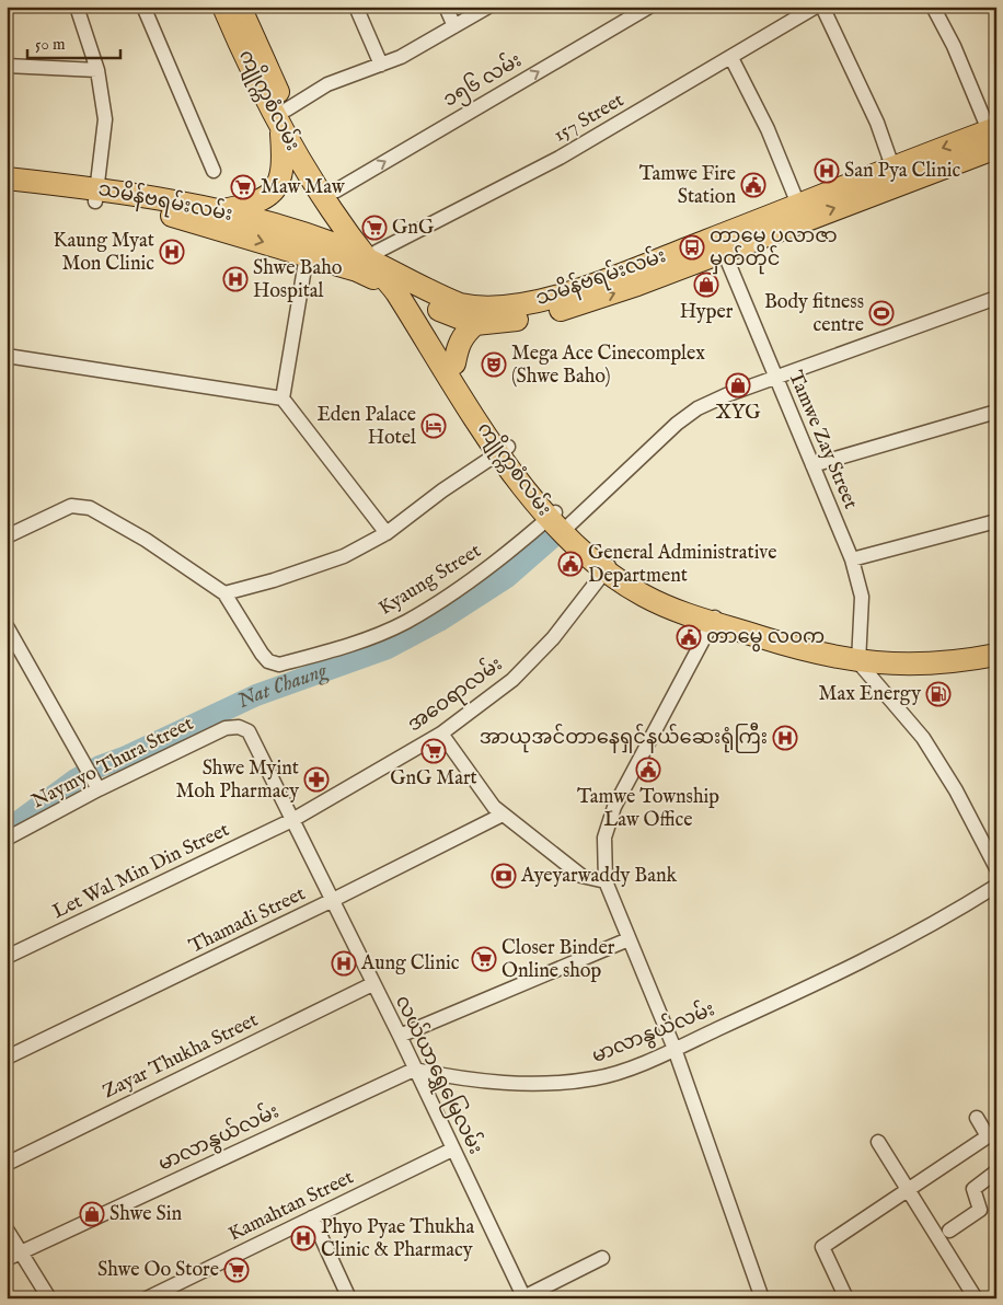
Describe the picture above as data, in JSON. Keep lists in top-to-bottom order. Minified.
{"streets":{"main road":["ကျိုက္ကစံလမ်း","သမိန်ဗရမ်းလမ်း"],"street":["၁၅၆ လမ်း","157 Street","Tamwe Zay Street","Kyaung Street","အဝေရာလမ်း","Naymyo Thura Street","Let Wal Min Din Street","Thamadi Street","မာလာနွယ်လမ်း","Zayar Thukha Street","လယ်ယာရွှေမြေလမ်း","Kamahtan Street"]},"crossings":[["၁၅၆ လမ်း","ကျိုက္ကစံလမ်း"],["ကျိုက္ကစံလမ်း","157 Street"],["ကျိုက္ကစံလမ်း","သမိန်ဗရမ်းလမ်း"],["ကျိုက္ကစံလမ်း","Tamwe Zay Street"],["ကျိုက္ကစံလမ်း","Kyaung Street"],["ကျိုက္ကစံလမ်း","အဝေရာလမ်း"],["157 Street","သမိန်ဗရမ်းလမ်း"],["သမိန်ဗရမ်းလမ်း","Tamwe Zay Street"],["Tamwe Zay Street","Kyaung Street"],["အဝေရာလမ်း","Let Wal Min Din Street"],["အဝေရာလမ်း","လယ်ယာရွှေမြေလမ်း"],["Naymyo Thura Street","လယ်ယာရွှေမြေလမ်း"],["Let Wal Min Din Street","လယ်ယာရွှေမြေလမ်း"],["Thamadi Street","လယ်ယာရွှေမြေလမ်း"],["မာလာနွယ်လမ်း","လယ်ယာရွှေမြေလမ်း"],["Zayar Thukha Street","လယ်ယာရွှေမြေလမ်း"],["လယ်ယာရွှေမြေလမ်း","Kamahtan Street"]],"water":["Nat Chaung"],"places":{"hospital":["San Pya Clinic","Kaung Myat Mon Clinic","Shwe Baho Hospital","အာယုအင်တာနေရှင်နယ်ဆေးရုံကြီး","Aung Clinic","Phyo Pyae Thukha Clinic & Pharmacy"],"public building":["Tamwe Fire Station","General Administrative Department","တာမွေ လဝက","Tamwe Township Law Office"],"supermarket":["Maw Maw","GnG","GnG Mart","Closer Binder Online shop","Shwe Oo Store"],"bus stop":["တာမွေ ပလာဇာ မှတ်တိုင်"],"shop":["Hyper","XYG","Shwe Sin"],"sports":["Body fitness centre"],"theatre":["Mega Ace Cinecomplex (Shwe Baho)"],"hotel":["Eden Palace Hotel"],"fuel station":["Max Energy"],"pharmacy":["Shwe Myint Moh Pharmacy"],"bank":["Ayeyarwaddy Bank"]},"scale_bar":"50 m"}
